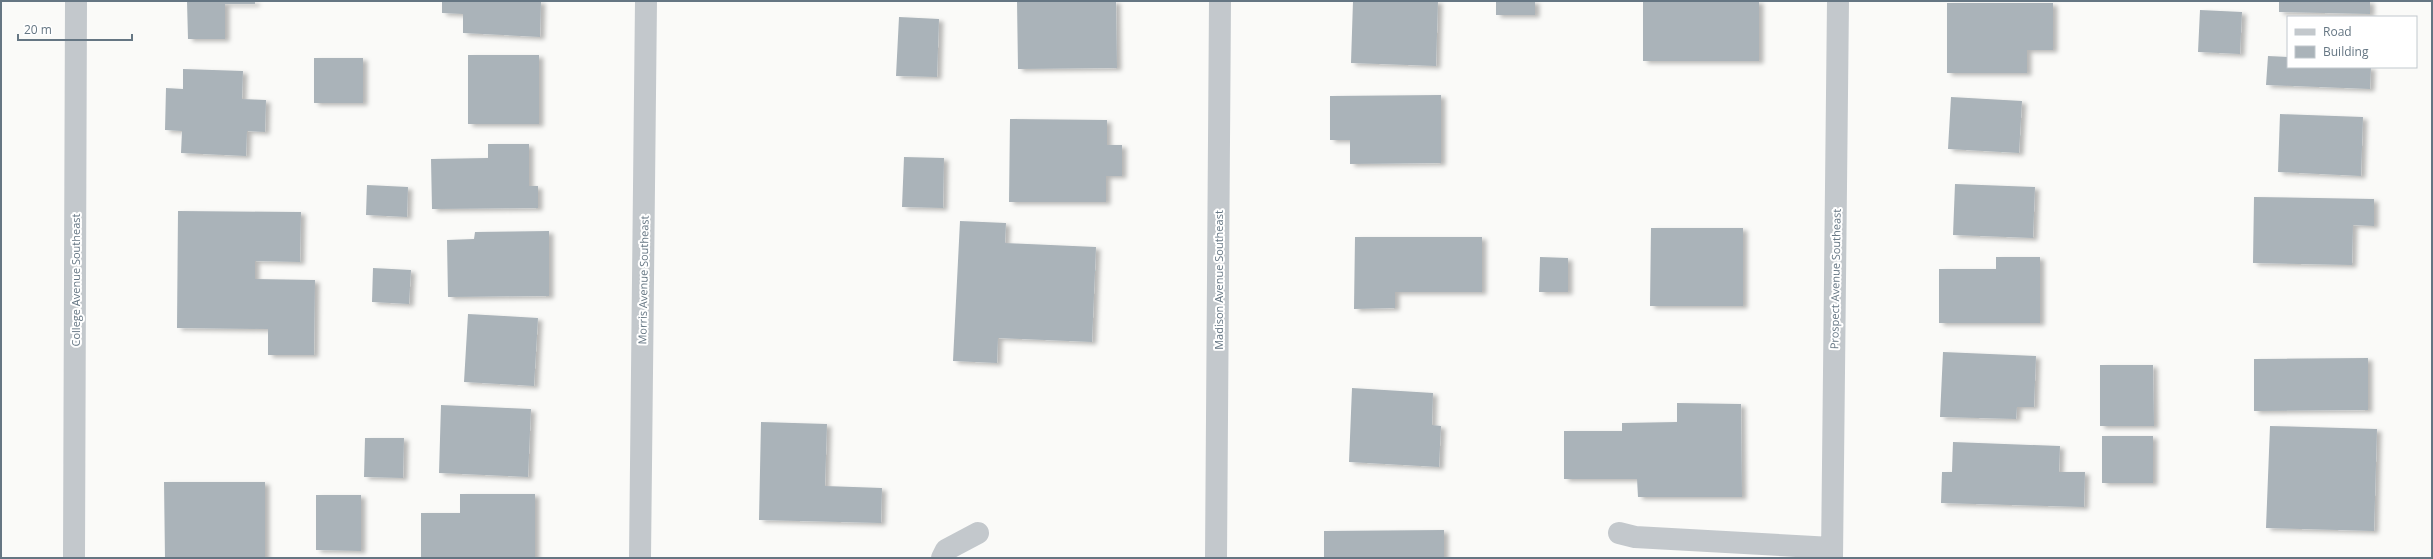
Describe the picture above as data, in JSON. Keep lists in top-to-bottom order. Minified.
{"streets":{"street":["Prospect Avenue Southeast","College Avenue Southeast","Morris Avenue Southeast","Madison Avenue Southeast"]},"legend":["Road","Building"],"scale_bar":"20 m"}
